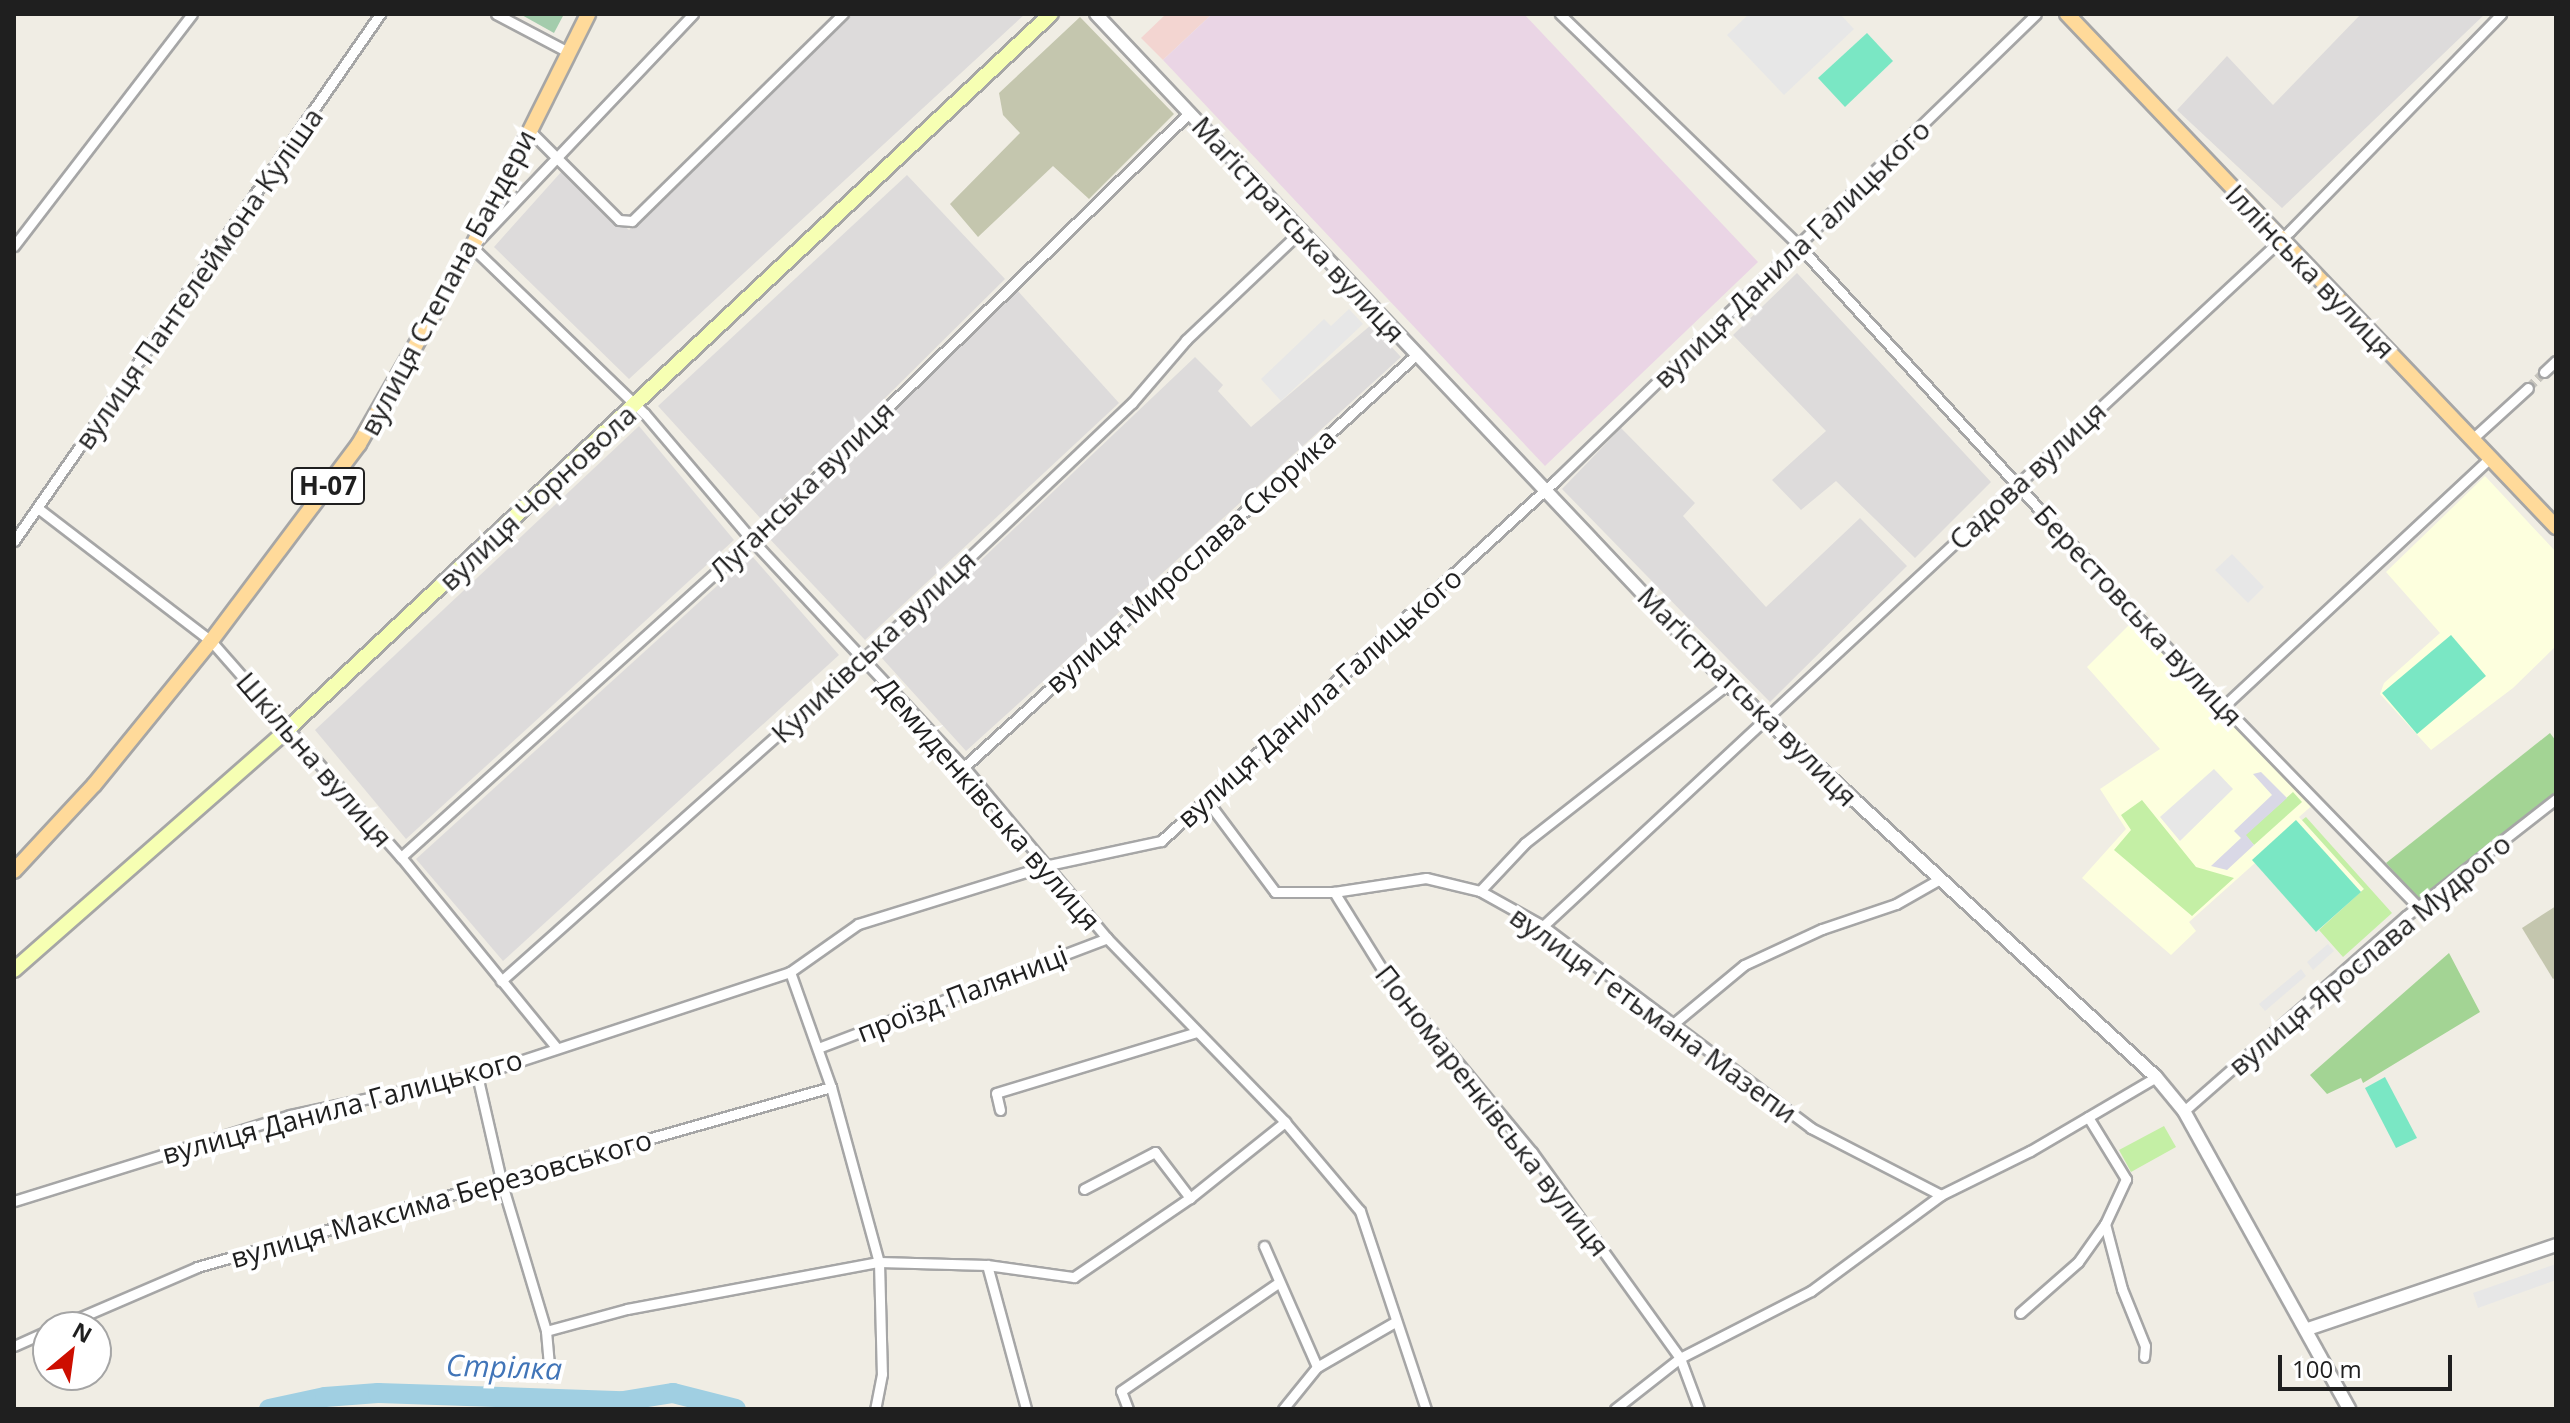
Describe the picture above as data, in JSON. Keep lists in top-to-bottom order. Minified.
{"streets":{"main road":["Іллінська вулиця","вулиця Степана Бандери","Н-07","вулиця Чорновола"],"street":["Маґістратська вулиця","вулиця Данила Галицького","вулиця Пантелеймона Куліша","Садова вулиця","Луганська вулиця","вулиця Мирослава Скорика","Берестовська вулиця","Куликівська вулиця","Шкільна вулиця","Демиденківська вулиця","вулиця Ярослава Мудрого","проїзд Паляниці","вулиця Гетьмана Мазепи","Пономаренківська вулиця","вулиця Максима Березовського"]},"crossings":[["Маґістратська вулиця","вулиця Данила Галицького"],["Маґістратська вулиця","Садова вулиця"],["Маґістратська вулиця","Луганська вулиця"],["Маґістратська вулиця","вулиця Мирослава Скорика"],["Маґістратська вулиця","Куликівська вулиця"],["Маґістратська вулиця","вулиця Ярослава Мудрого"],["вулиця Данила Галицького","Берестовська вулиця"],["вулиця Данила Галицького","Шкільна вулиця"],["вулиця Данила Галицького","Демиденківська вулиця"],["вулиця Данила Галицького","вулиця Гетьмана Мазепи"],["Іллінська вулиця","Садова вулиця"],["вулиця Пантелеймона Куліша","Шкільна вулиця"],["вулиця Степана Бандери","Шкільна вулиця"],["вулиця Степана Бандери","Демиденківська вулиця"],["Садова вулиця","Берестовська вулиця"],["Садова вулиця","вулиця Гетьмана Мазепи"],["Луганська вулиця","Шкільна вулиця"],["Луганська вулиця","Демиденківська вулиця"],["вулиця Чорновола","Шкільна вулиця"],["вулиця Чорновола","Демиденківська вулиця"],["вулиця Мирослава Скорика","Демиденківська вулиця"],["Берестовська вулиця","вулиця Ярослава Мудрого"],["Куликівська вулиця","Шкільна вулиця"],["Куликівська вулиця","Демиденківська вулиця"],["Демиденківська вулиця","проїзд Паляниці"],["вулиця Гетьмана Мазепи","Пономаренківська вулиця"]],"water":["Стрілка"],"scale_bar":"100 m","north":"top right"}
